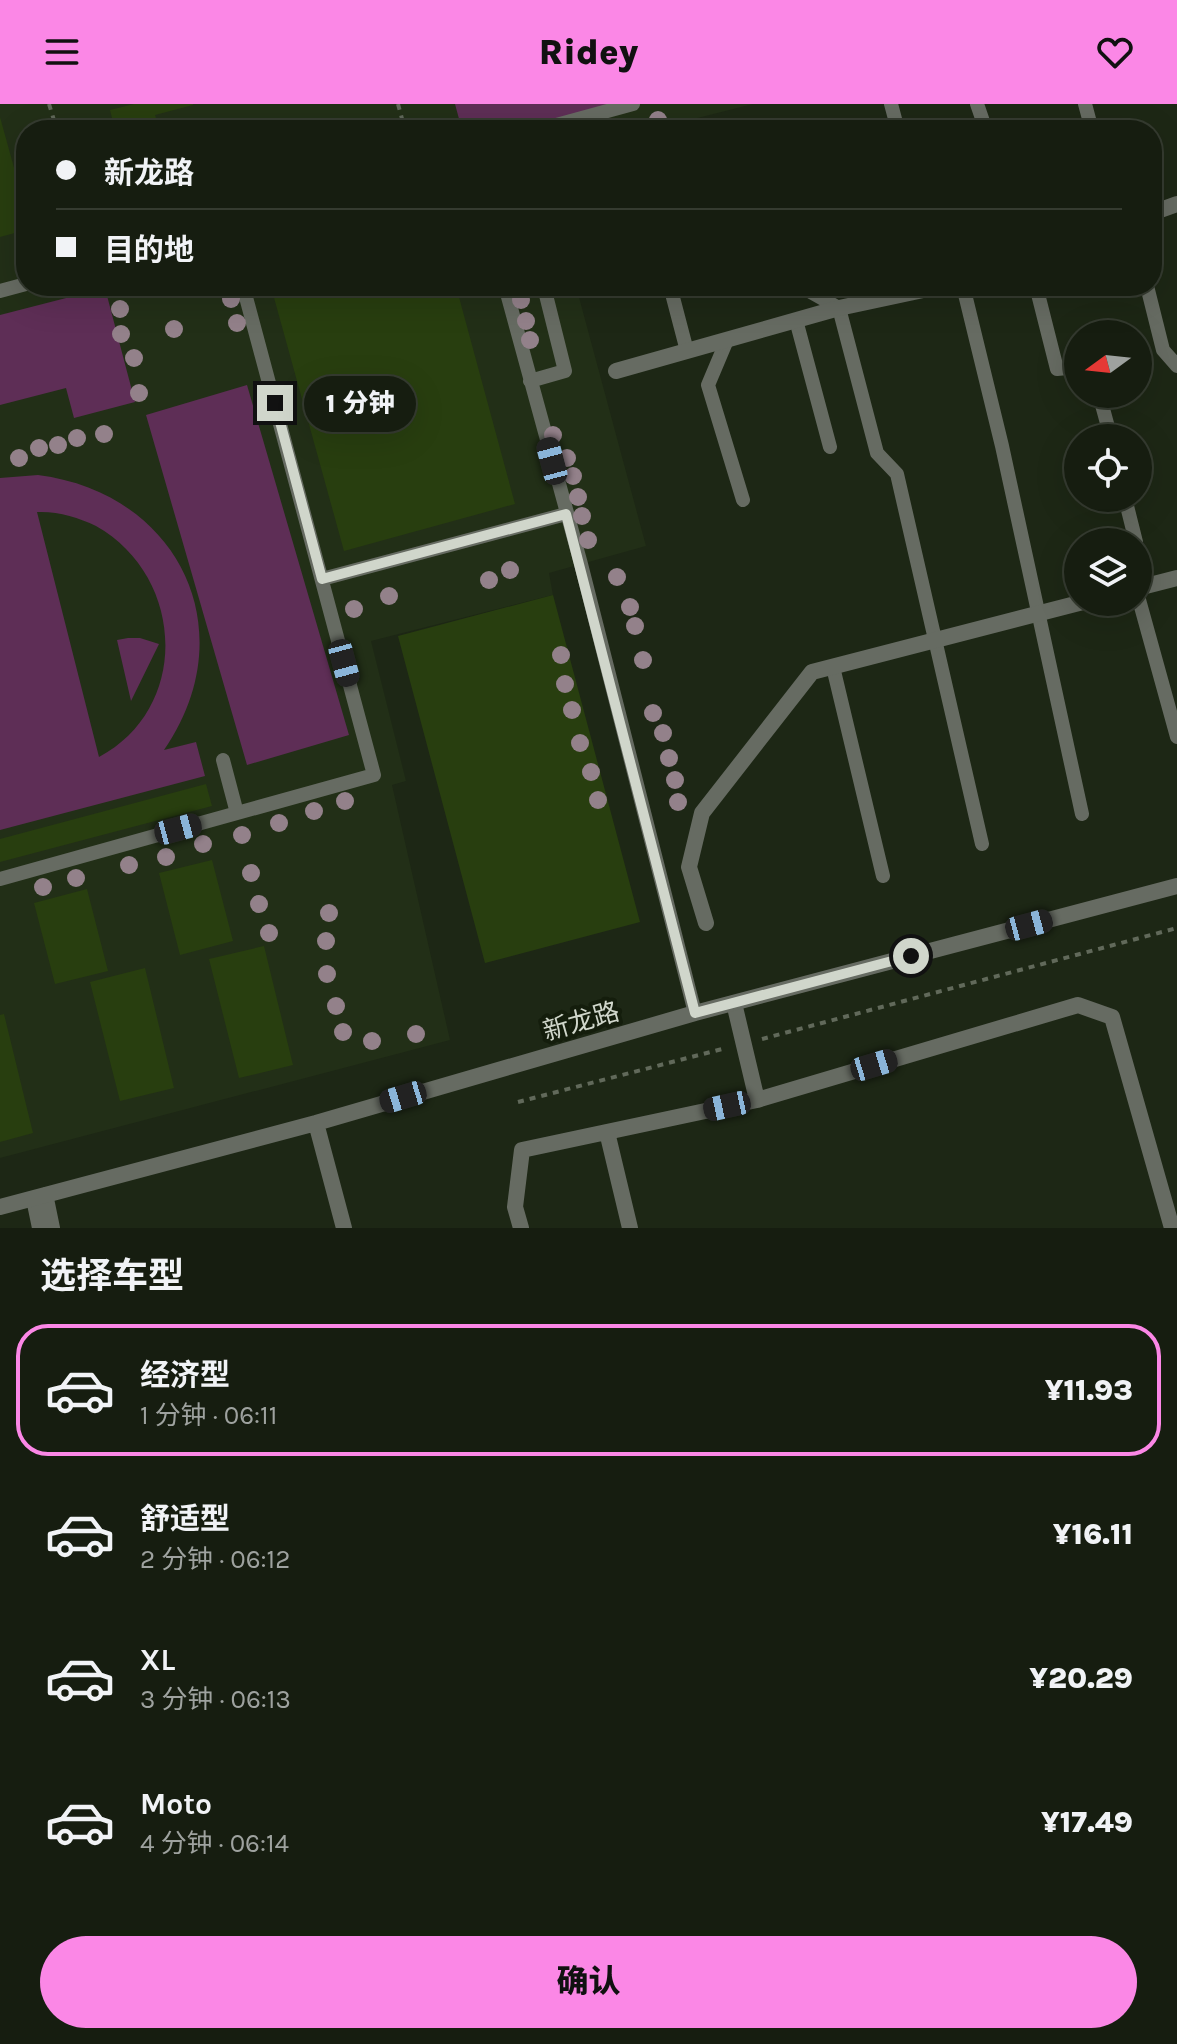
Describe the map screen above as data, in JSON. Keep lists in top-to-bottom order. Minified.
{"streets":{"street":["新龙路"]},"north":"left","page":{"header":"Ridey","banner":["新龙路","目的地"],"bubble":"1 分钟","heading":"选择车型","list":[{"name":"经济型","note":"1 分钟 · 06:11","value":"¥11.93"},{"name":"舒适型","note":"2 分钟 · 06:12","value":"¥16.11"},{"name":"XL","note":"3 分钟 · 06:13","value":"¥20.29"},{"name":"Moto","note":"4 分钟 · 06:14","value":"¥17.49"}],"buttons":"确认"}}
